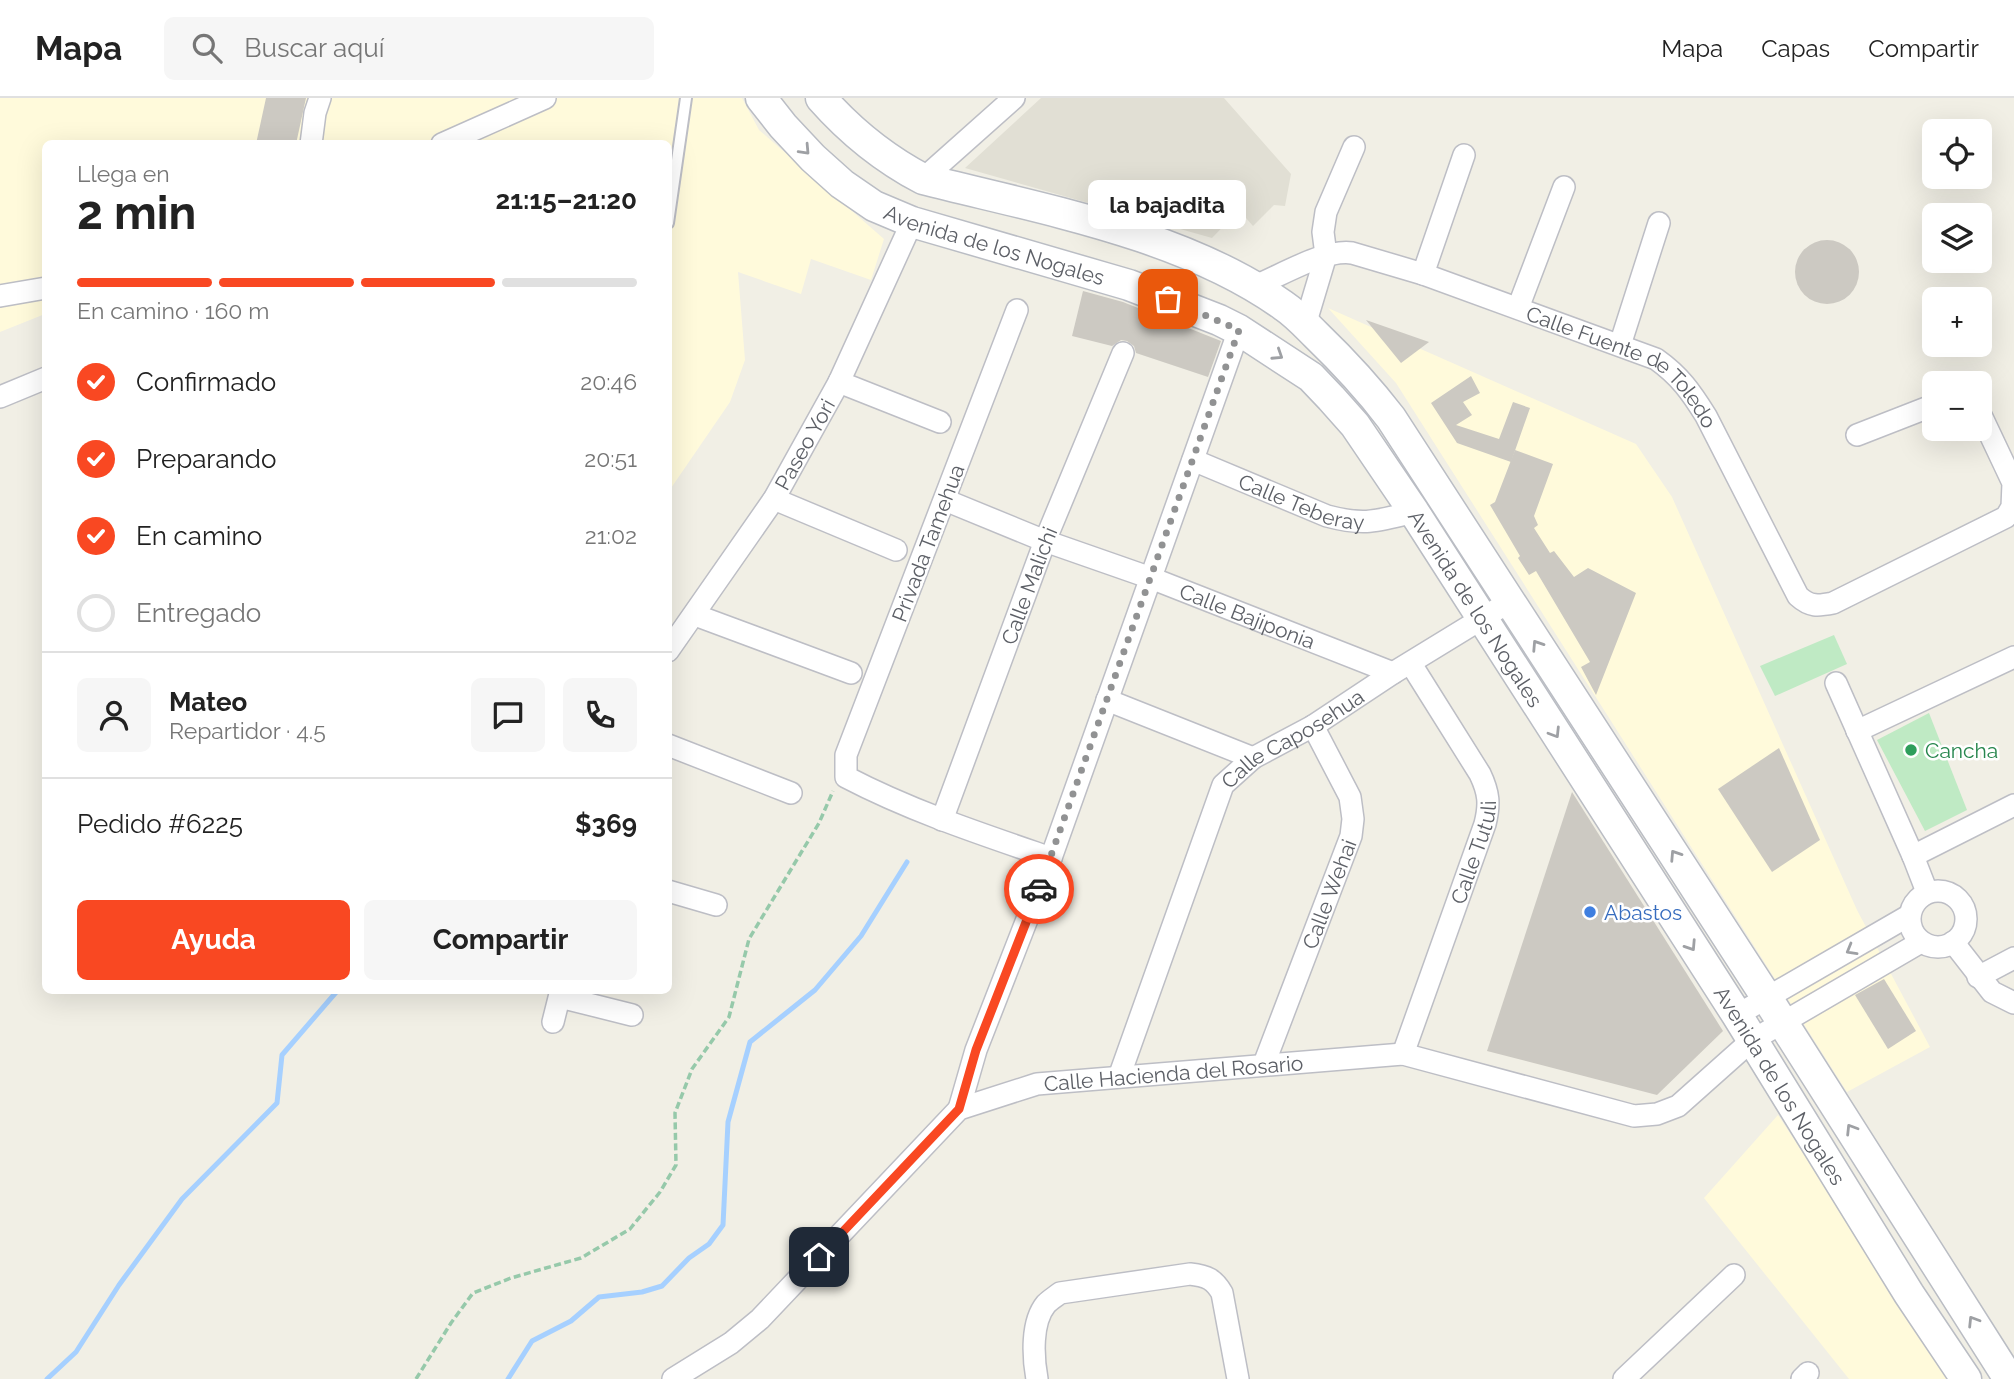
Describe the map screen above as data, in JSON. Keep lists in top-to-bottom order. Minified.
{"streets":{"main road":["Avenida de los Nogales"],"street":["Calle Fuente de Toledo","Paseo Yori","Calle Teberay","Privada Tamehua","Calle Malichi","Calle Bajiponia","Calle Caposehua","Calle Tutuli","Calle Wehai","Calle Hacienda del Rosario"]},"crossings":[["Avenida de los Nogales","Calle Fuente de Toledo"],["Avenida de los Nogales","Paseo Yori"],["Avenida de los Nogales","Calle Teberay"],["Avenida de los Nogales","Calle Caposehua"],["Avenida de los Nogales","Calle Hacienda del Rosario"],["Privada Tamehua","Calle Bajiponia"],["Calle Malichi","Calle Bajiponia"],["Calle Bajiponia","Calle Caposehua"],["Calle Bajiponia","Calle Tutuli"],["Calle Caposehua","Calle Tutuli"],["Calle Caposehua","Calle Wehai"],["Calle Caposehua","Calle Hacienda del Rosario"],["Calle Tutuli","Calle Hacienda del Rosario"],["Calle Wehai","Calle Hacienda del Rosario"]],"places":["la bajadita","Cancha","Abastos"],"page":{"header":"Mapa","search":"Buscar aquí","nav":["Mapa","Capas","Compartir"],"map_buttons":["+","−"],"heading":["2 min","Llega en","21:15–21:20"],"panel":["Mateo","Repartidor · 4.5","Pedido #6225","$369"],"bubble":"la bajadita","bar":"En camino · 160 m","list":[["Confirmado","20:46"],["Preparando","20:51"],["En camino","21:02"],"Entregado"],"buttons":["Ayuda","Compartir"]}}
